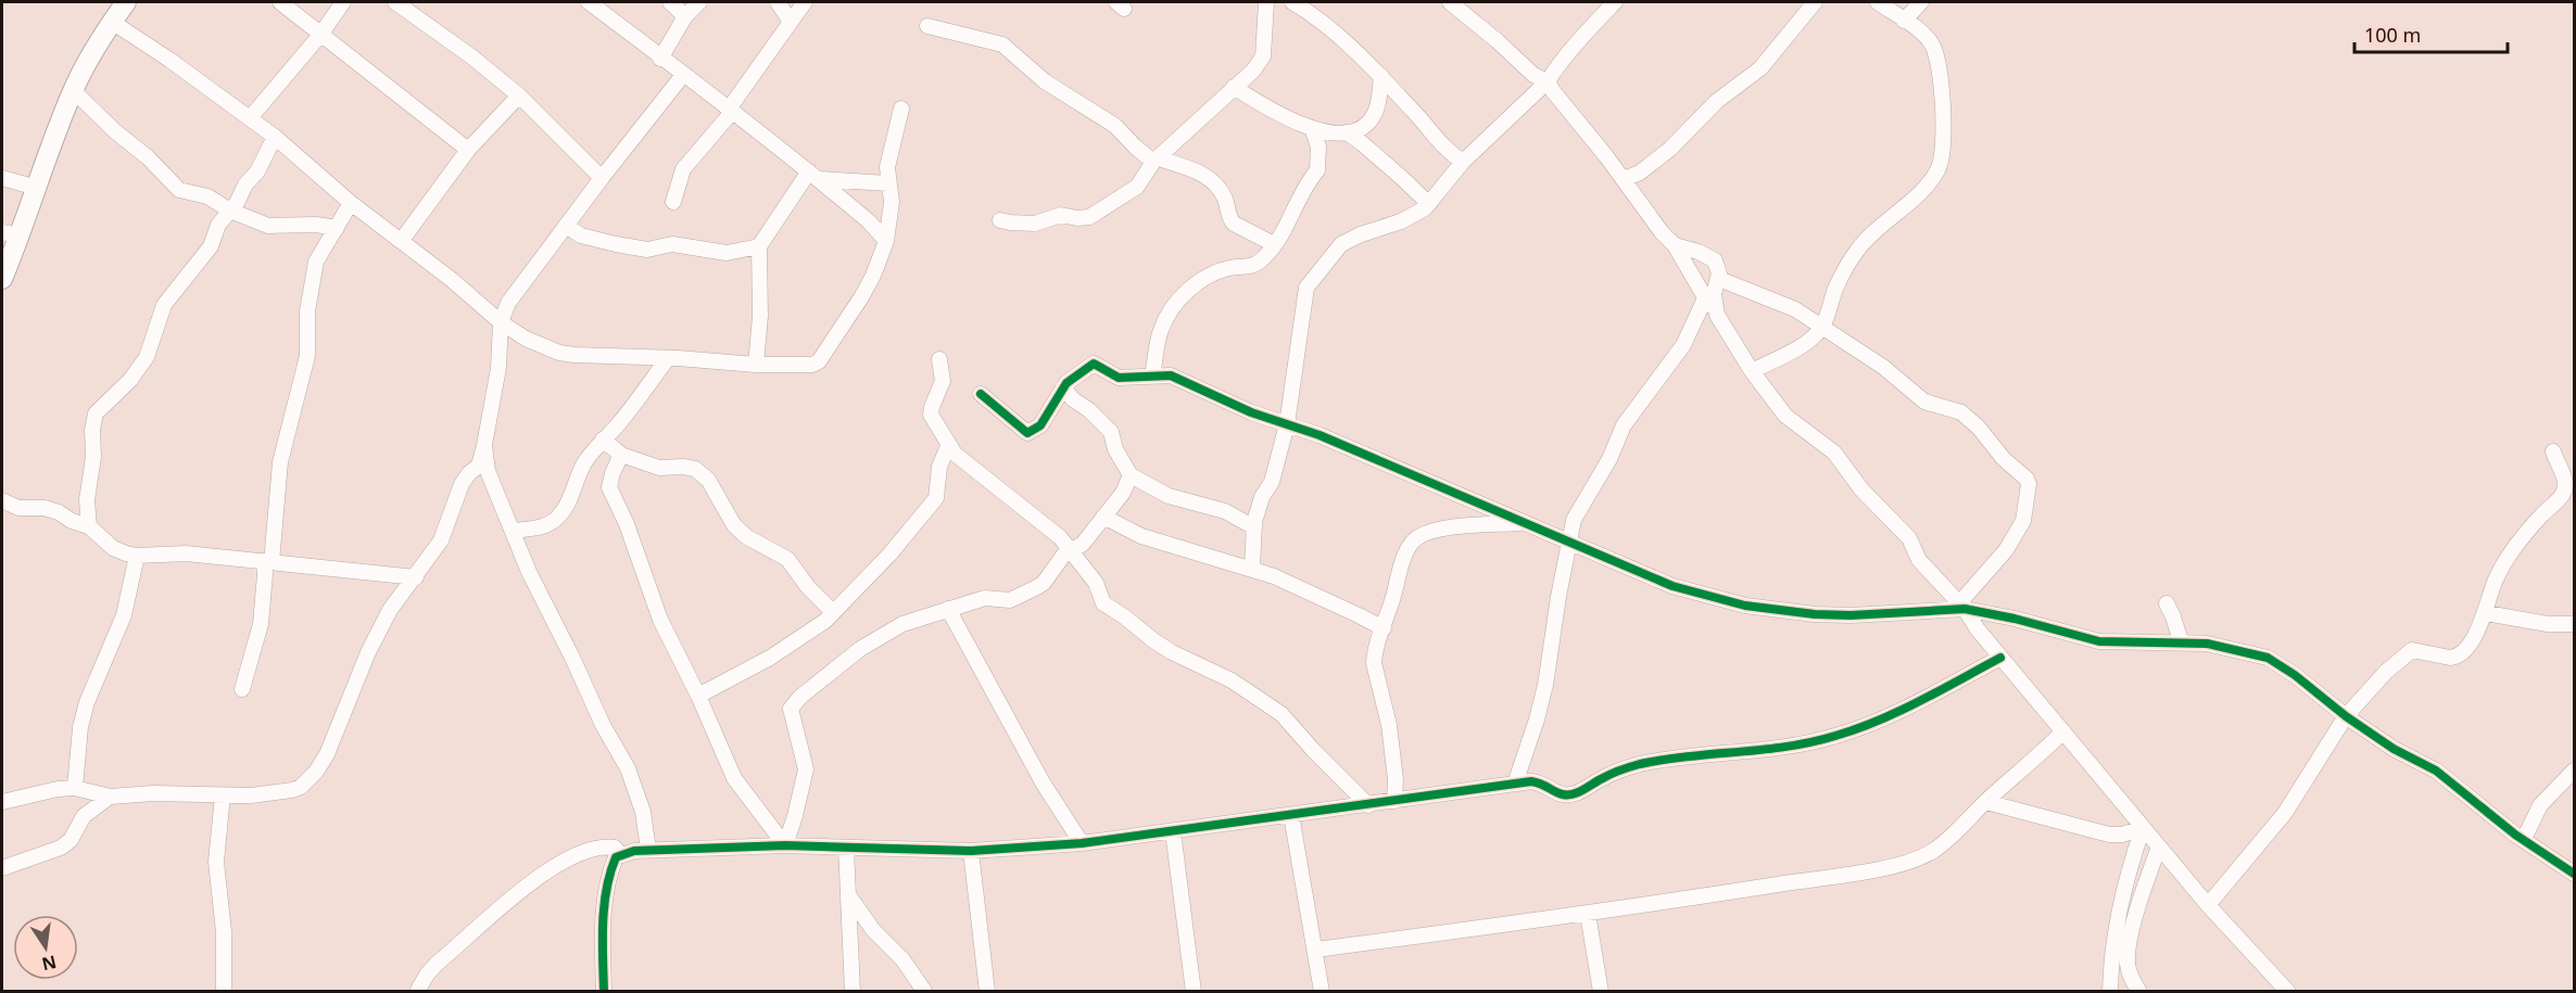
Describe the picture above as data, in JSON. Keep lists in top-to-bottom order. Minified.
{"scale_bar":"100 m","north":"bottom"}
